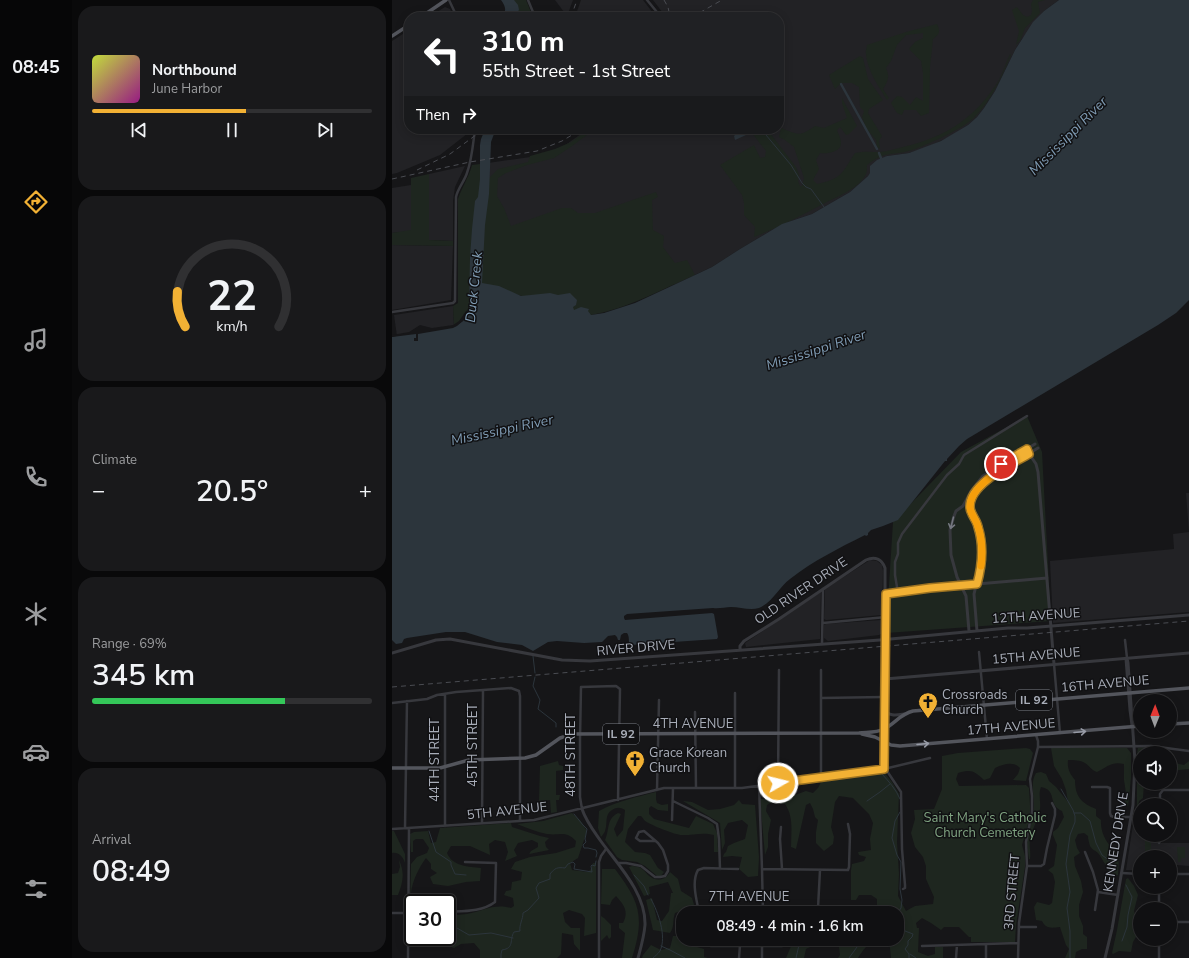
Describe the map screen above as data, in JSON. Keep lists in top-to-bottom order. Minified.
{"streets":{"main road":["16TH AVENUE","IL 92","4TH AVENUE","17TH AVENUE"],"street":["OLD RIVER DRIVE","12TH AVENUE","RIVER DRIVE","15TH AVENUE","45TH STREET","48TH STREET","44TH STREET","5TH AVENUE","KENNEDY DRIVE","3RD STREET"]},"crossings":[["OLD RIVER DRIVE","RIVER DRIVE"],["12TH AVENUE","RIVER DRIVE"],["15TH AVENUE","KENNEDY DRIVE"],["16TH AVENUE","4TH AVENUE"],["16TH AVENUE","KENNEDY DRIVE"],["4TH AVENUE","17TH AVENUE"],["4TH AVENUE","45TH STREET"],["4TH AVENUE","48TH STREET"],["4TH AVENUE","44TH STREET"],["17TH AVENUE","KENNEDY DRIVE"],["17TH AVENUE","3RD STREET"],["45TH STREET","5TH AVENUE"],["48TH STREET","5TH AVENUE"],["44TH STREET","5TH AVENUE"]],"one_way":["17TH AVENUE"],"water":["Mississippi River","Duck Creek"],"parks":["Saint Mary's Catholic Church Cemetery"],"places":{"church":["Crossroads Church","Grace Korean Church"]},"north":"top","page":{"tabs":"08:45","turn":["310 m","55th Street - 1st Street"],"song":["Northbound","June Harbor"],"then":"Then","tile":["Climate",["Range · 69%","345 km"],["Arrival","08:49"]],"heat":["−","20.5°","+"],"map_buttons":["+","−"],"limit":"30","trip":"08:49 · 4 min · 1.6 km","gauge":["22","km/h"]}}
